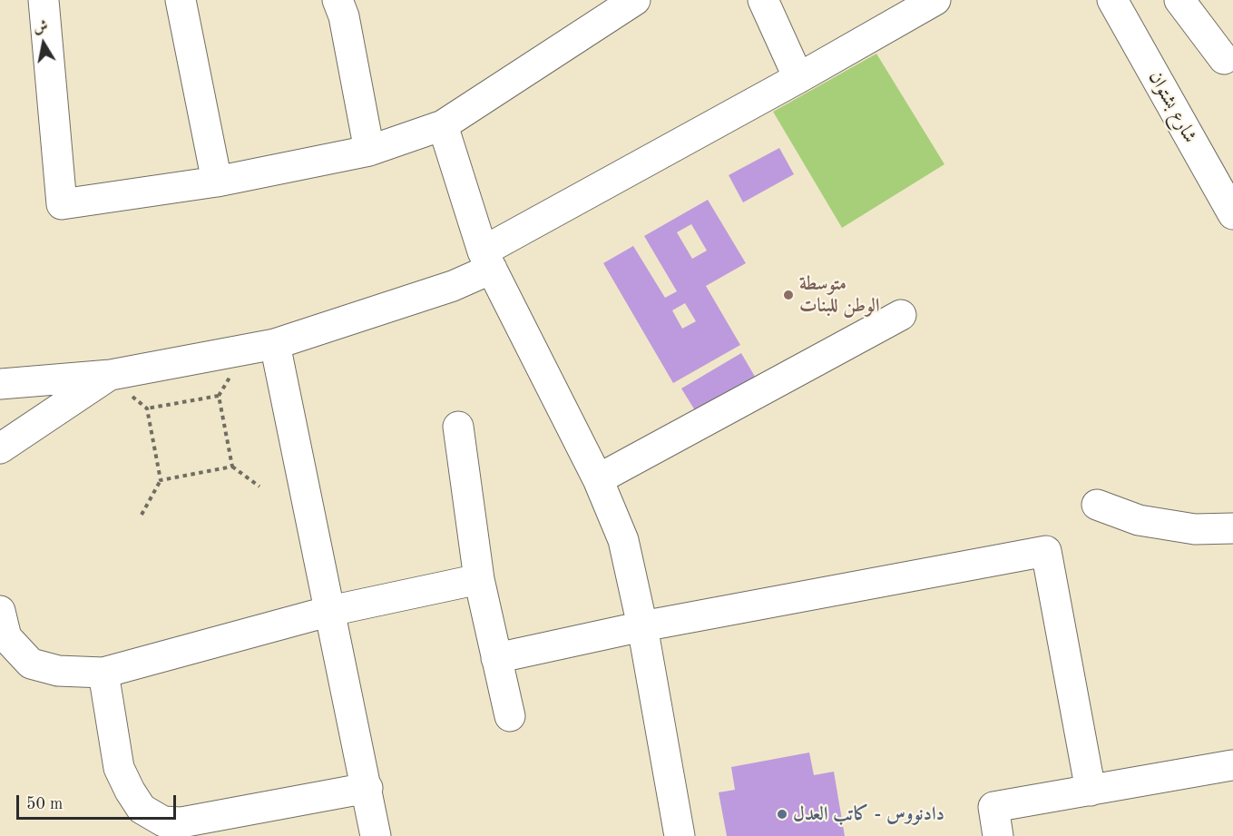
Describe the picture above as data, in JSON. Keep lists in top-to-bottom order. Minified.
{"streets":{"street":["شارع بشتوان"]},"places":["متوسطة الوطن للبنات","دادنووس - کاتب العدل"],"scale_bar":"50 m","north":"top"}
